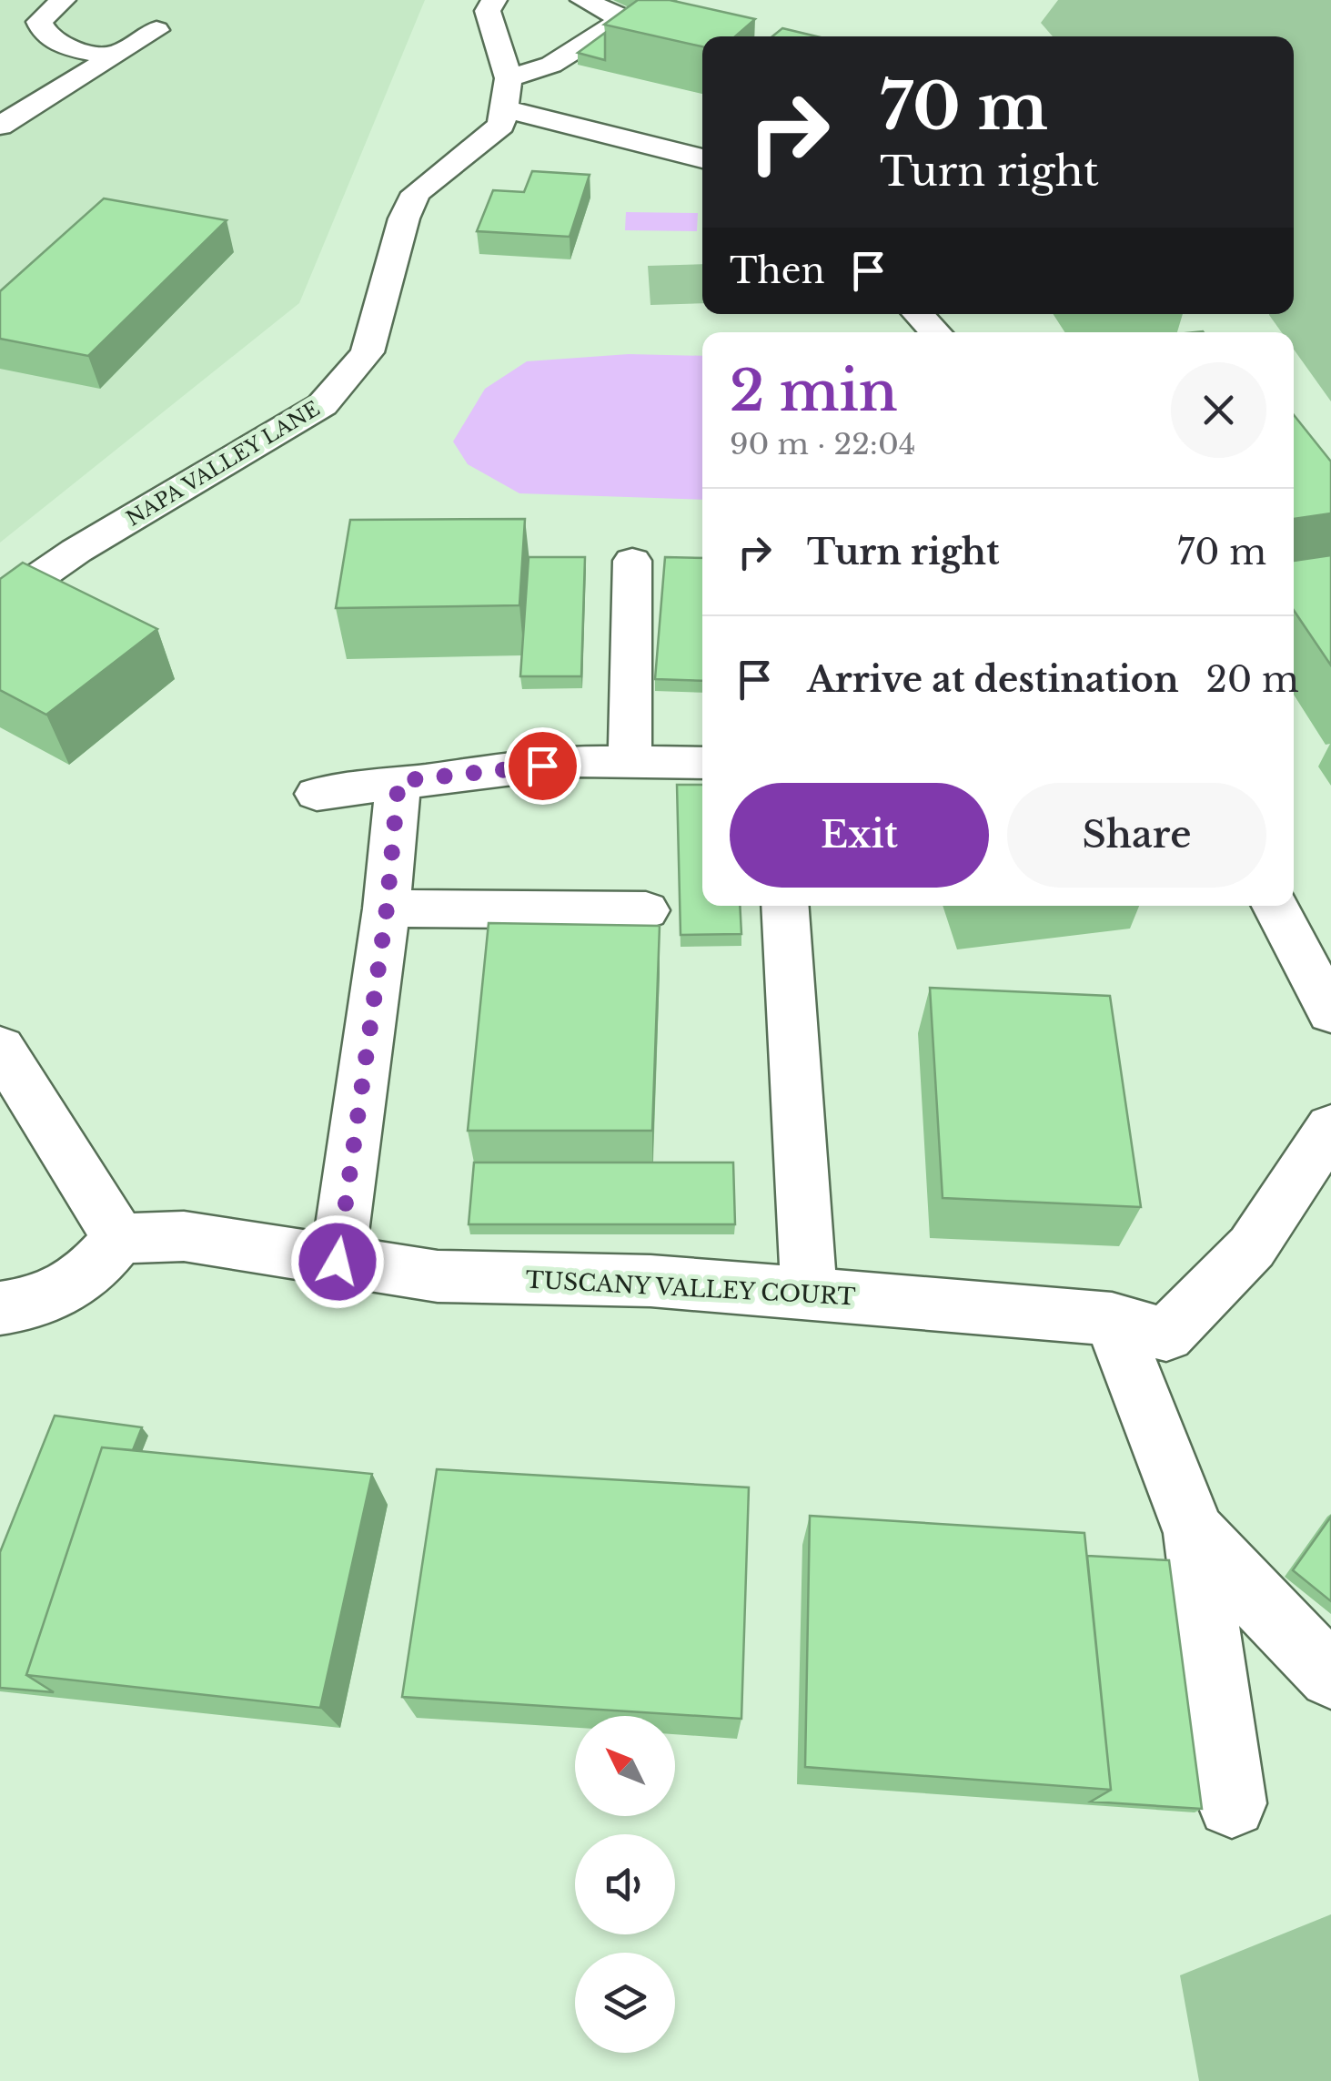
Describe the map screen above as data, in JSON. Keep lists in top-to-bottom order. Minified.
{"streets":{"street":["NAPA VALLEY LANE","TUSCANY VALLEY COURT"]},"north":"top left","page":{"turn":["70 m","Turn right"],"then":"Then","heading":["2 min","90 m · 22:04"],"list":[{"name":"Turn right","value":"70 m"},{"name":"Arrive at destination","value":"20 m"}],"buttons":["Exit","Share"]}}
